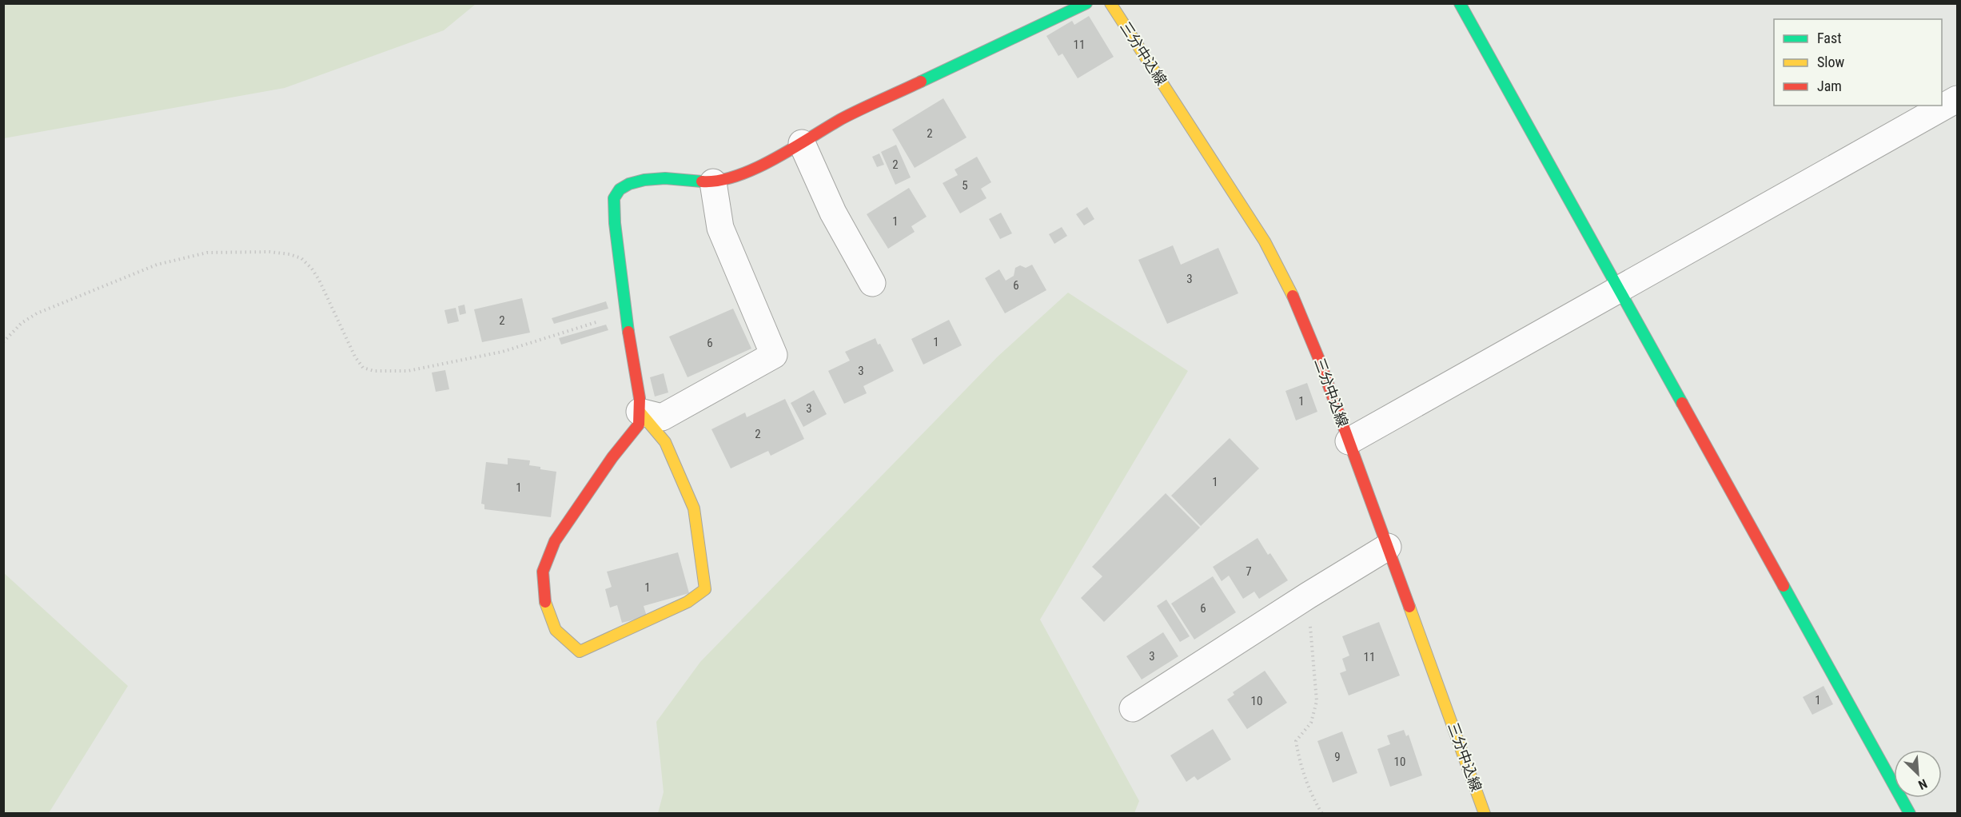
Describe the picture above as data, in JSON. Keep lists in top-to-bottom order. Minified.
{"streets":{"street":["三分中込線"]},"house_numbers":["11","2","2","5","1","3","6","2","1","6","3","1","3","2","1","1","7","1","6","3","11","1","10","9","10"],"legend":["Fast","Slow","Jam"],"north":"bottom right"}
